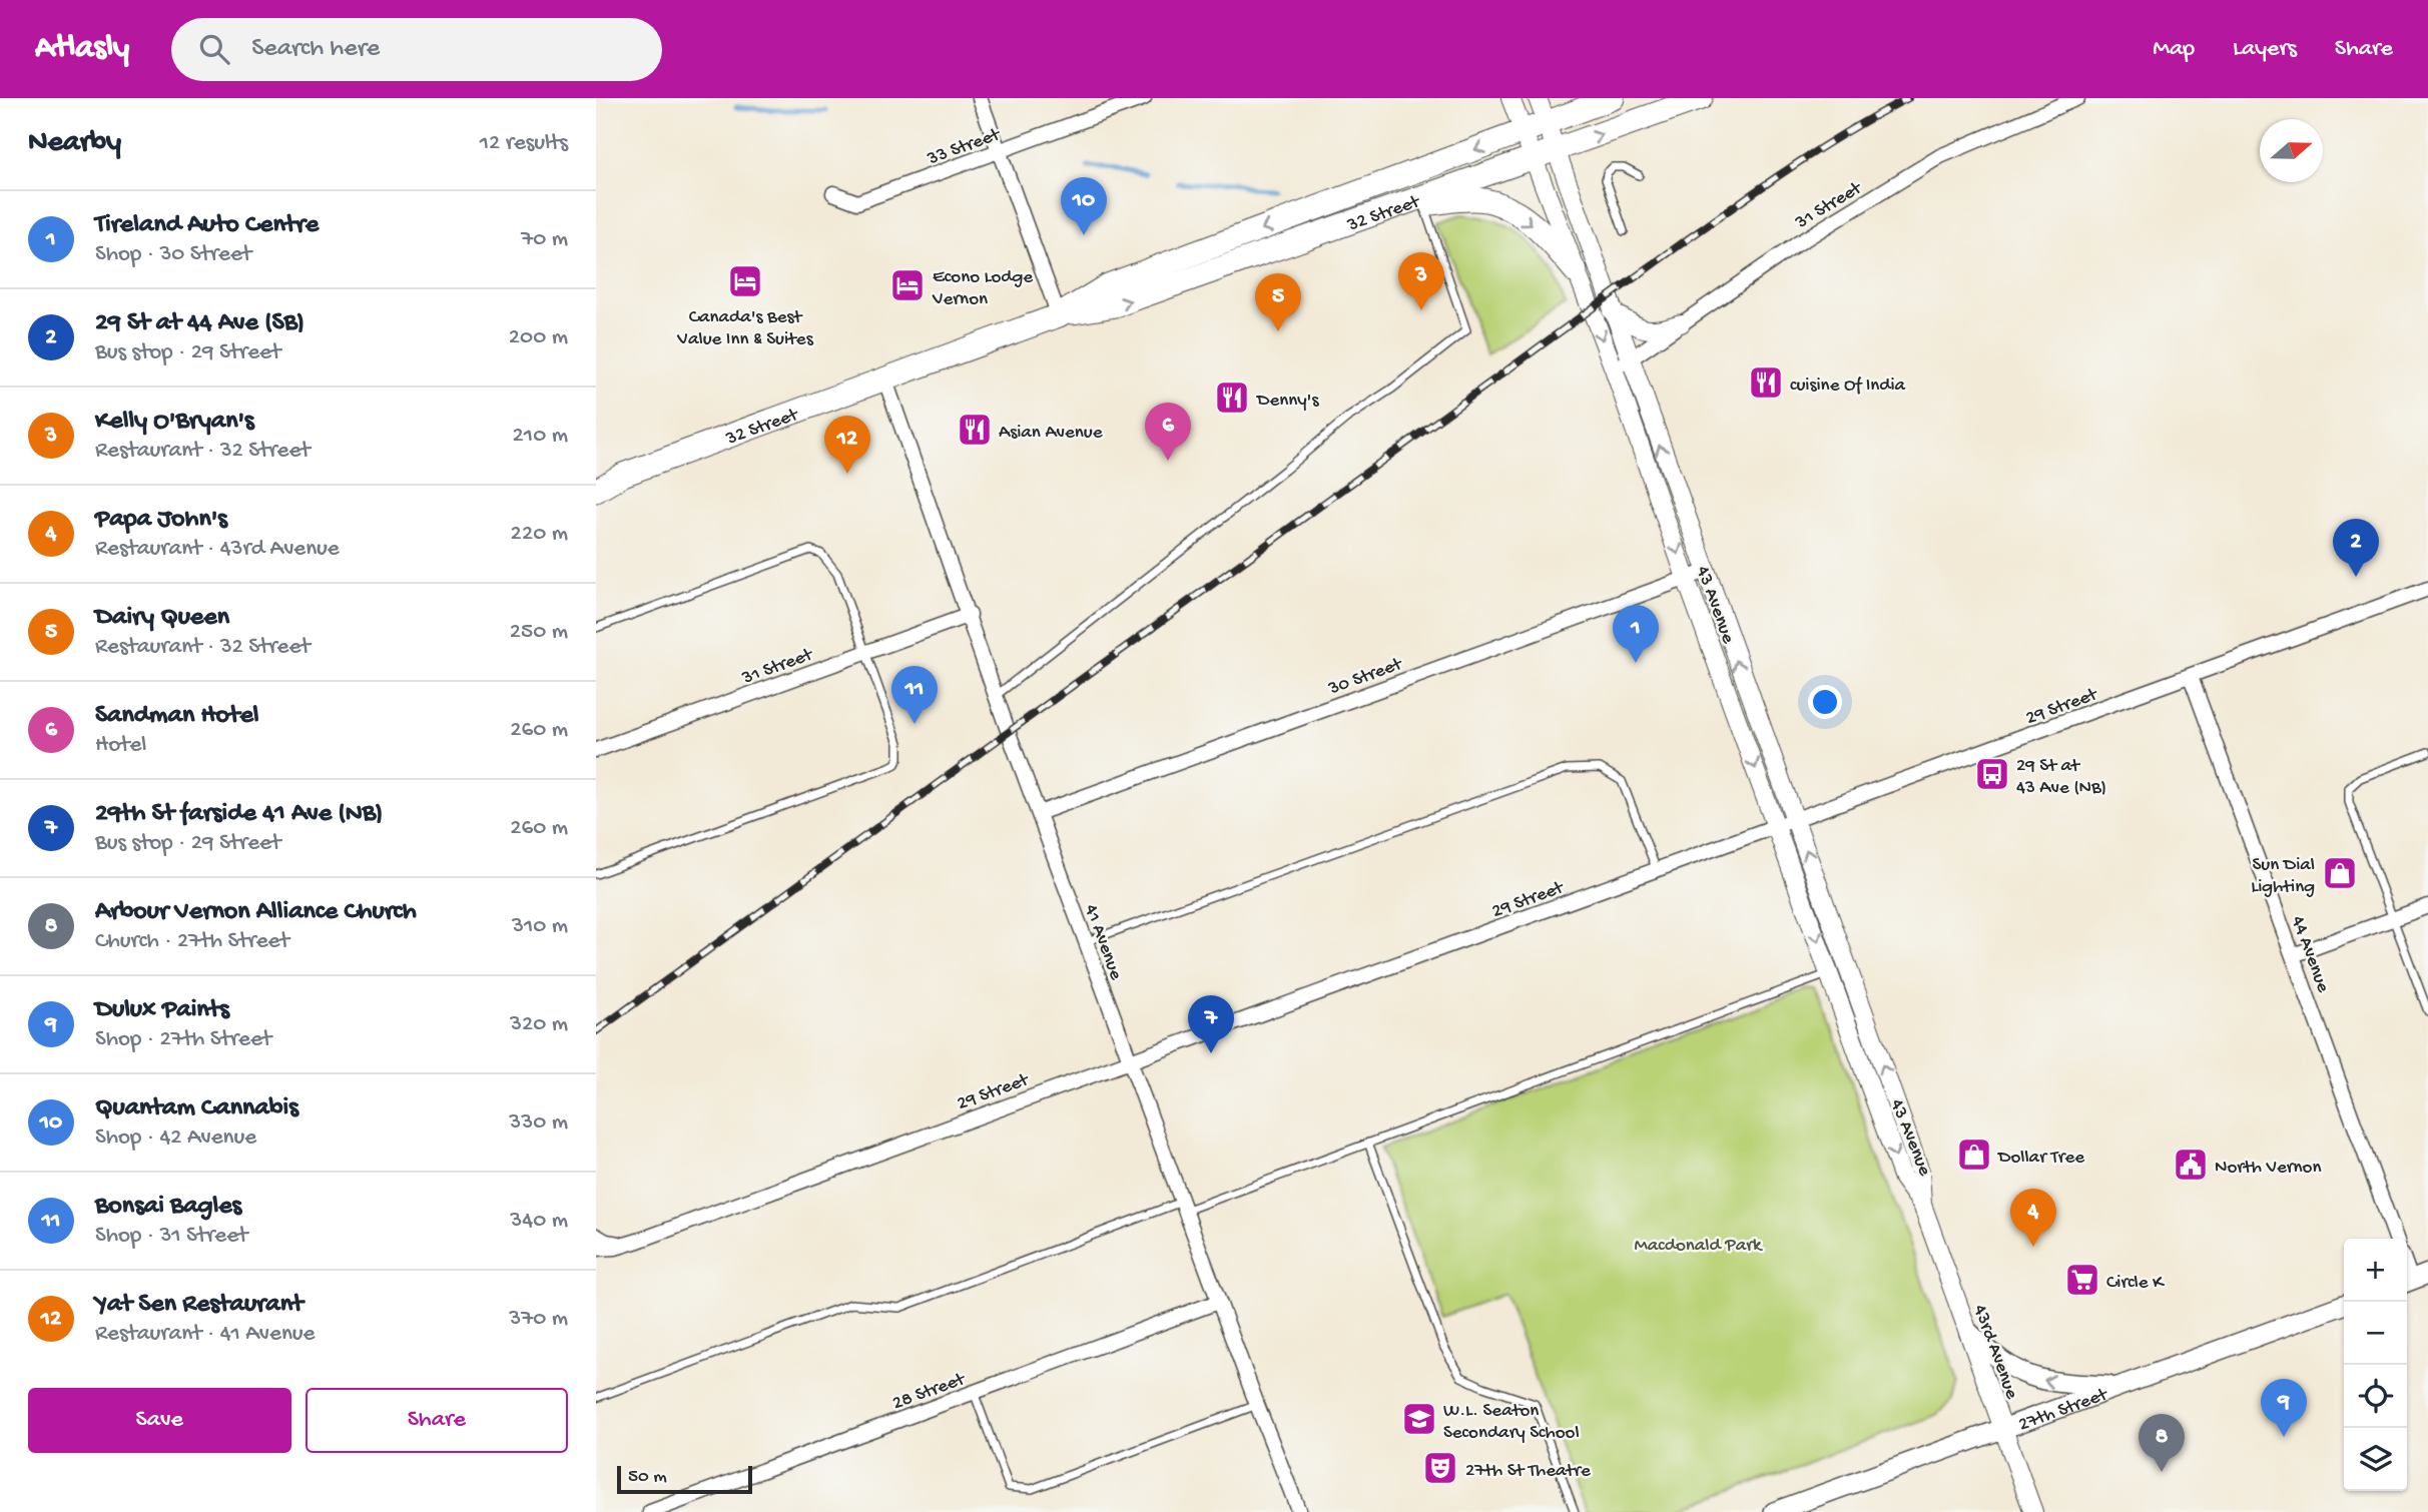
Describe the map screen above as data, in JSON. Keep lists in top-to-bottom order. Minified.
{"streets":{"highway":["32 Street"],"main road":["27th Street"],"street":["33 Street","31 Street","43 Avenue","30 Street","29 Street","41 Avenue","44 Avenue","43rd Avenue","28 Street"]},"crossings":[["31 Street","43 Avenue"],["31 Street","41 Avenue"],["32 Street","43 Avenue"],["32 Street","41 Avenue"],["43 Avenue","30 Street"],["43 Avenue","29 Street"],["43 Avenue","43rd Avenue"],["30 Street","41 Avenue"],["29 Street","41 Avenue"],["29 Street","44 Avenue"],["41 Avenue","28 Street"],["43rd Avenue","27th Street"]],"parks":["Macdonald Park"],"places":{"hotel":["Canada's Best Value Inn & Suites","Econo Lodge Vernon"],"restaurant":["cuisine Of India","Denny's","Asian Avenue"],"bus stop":["29 St at 43 Ave (NB)"],"shop":["Sun Dial Lighting","Dollar Tree"],"public building":["North Vernon"],"supermarket":["Circle K"],"school or university":["W.L. Seaton Secondary School"],"theatre":["27th St Theatre"]},"scale_bar":"50 m","north":"right","page":{"header":"Atlasly","search":"Search here","nav":["Map","Layers","Share"],"heading":["Nearby","12 results"],"pins":["10","3","5","6","12","2","1","11","7","4","9","8"],"list":[{"mark":"1","name":"Tireland Auto Centre","note":"Shop · 30 Street","value":"70 m"},{"mark":"2","name":"29 St at 44 Ave (SB)","note":"Bus stop · 29 Street","value":"200 m"},{"mark":"3","name":"Kelly O'Bryan's","note":"Restaurant · 32 Street","value":"210 m"},{"mark":"4","name":"Papa John's","note":"Restaurant · 43rd Avenue","value":"220 m"},{"mark":"5","name":"Dairy Queen","note":"Restaurant · 32 Street","value":"250 m"},{"mark":"6","name":"Sandman Hotel","note":"Hotel","value":"260 m"},{"mark":"7","name":"29th St farside 41 Ave (NB)","note":"Bus stop · 29 Street","value":"260 m"},{"mark":"8","name":"Arbour Vernon Alliance Church","note":"Church · 27th Street","value":"310 m"},{"mark":"9","name":"Dulux Paints","note":"Shop · 27th Street","value":"320 m"},{"mark":"10","name":"Quantam Cannabis","note":"Shop · 42 Avenue","value":"330 m"},{"mark":"11","name":"Bonsai Bagles","note":"Shop · 31 Street","value":"340 m"},{"mark":"12","name":"Yat Sen Restaurant","note":"Restaurant · 41 Avenue","value":"370 m"}],"map_buttons":["+","−"],"buttons":["Save","Share"],"scale":"50 m"}}
